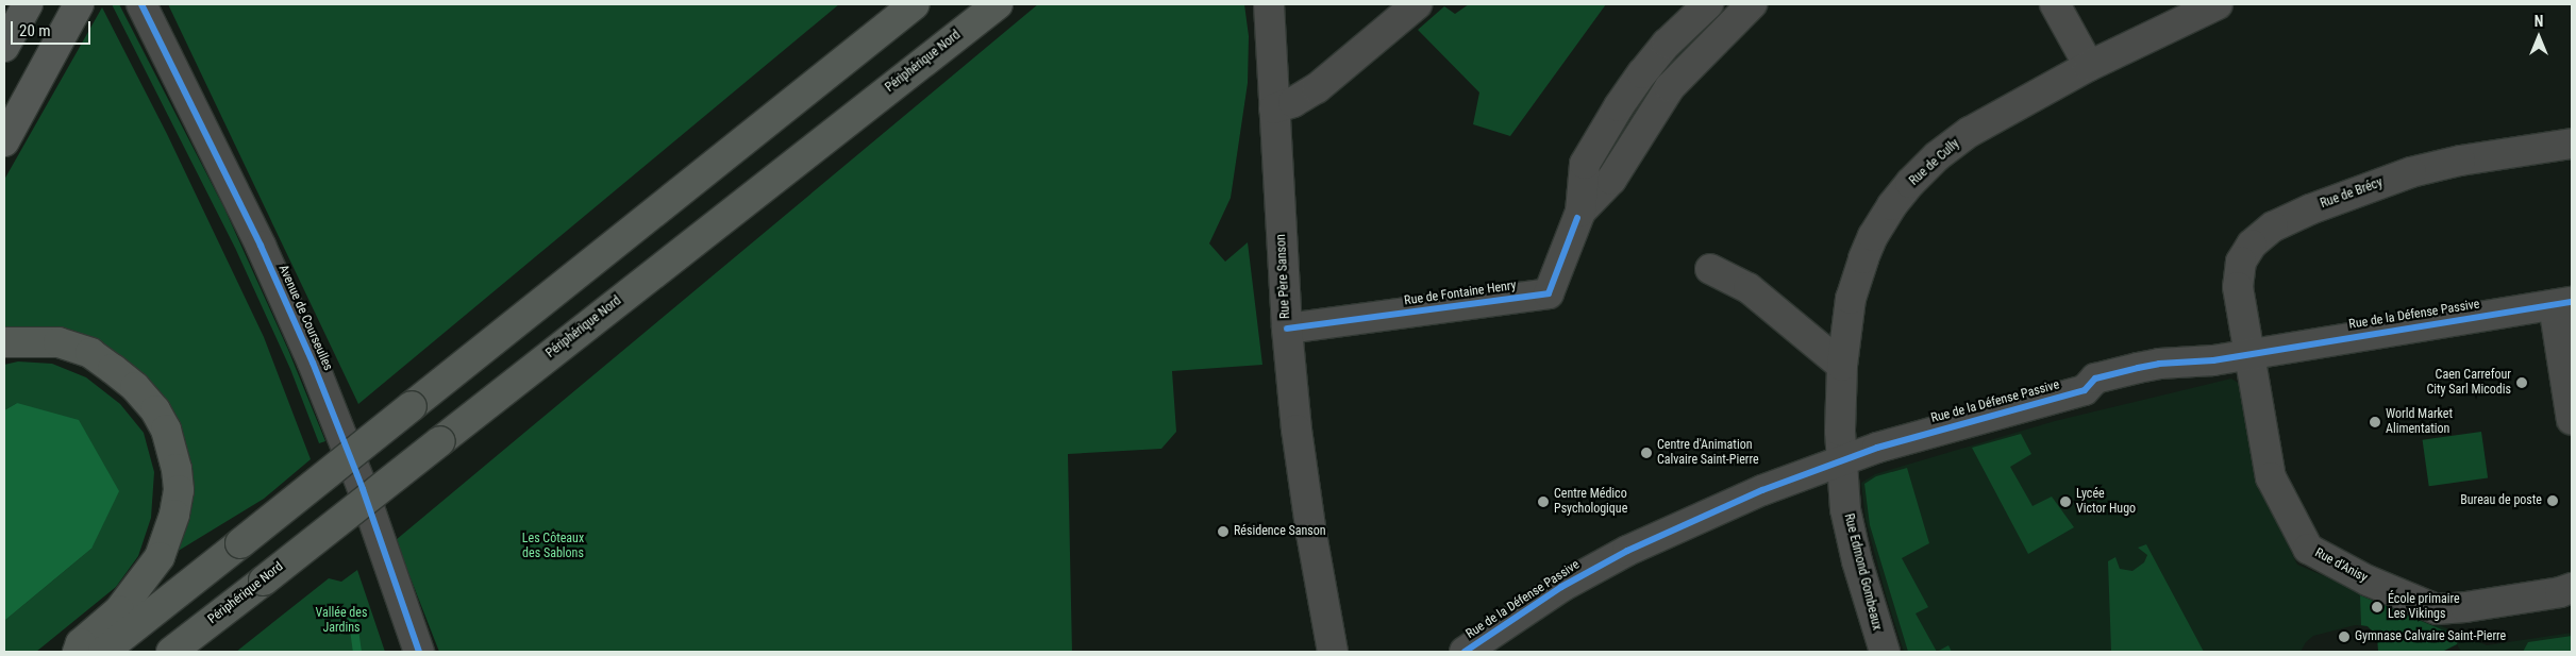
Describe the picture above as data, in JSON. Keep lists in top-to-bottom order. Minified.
{"streets":{"highway":["Périphérique Nord"],"street":["Rue de Cully","Rue de Brécy","Rue Père Sanson","Rue de Fontaine Henry","Rue de la Défense Passive","Avenue de Courseulles","Rue d'Anisy","Rue Edmond Gombeaux"]},"crossings":[["Rue de Cully","Rue de la Défense Passive"],["Rue de Cully","Rue Edmond Gombeaux"],["Rue de Brécy","Rue de la Défense Passive"],["Rue de Brécy","Rue d'Anisy"],["Rue Père Sanson","Rue de Fontaine Henry"],["Rue de la Défense Passive","Rue d'Anisy"],["Rue de la Défense Passive","Rue Edmond Gombeaux"]],"parks":["Les Côteaux des Sablons","Vallée des Jardins"],"places":["Caen Carrefour City Sarl Micodis","World Market Alimentation","Centre d'Animation Calvaire Saint-Pierre","Bureau de poste","Centre Médico Psychologique","Lycée Victor Hugo","Résidence Sanson","École primaire Les Vikings","Gymnase Calvaire Saint-Pierre"],"scale_bar":"20 m","north":"top"}
